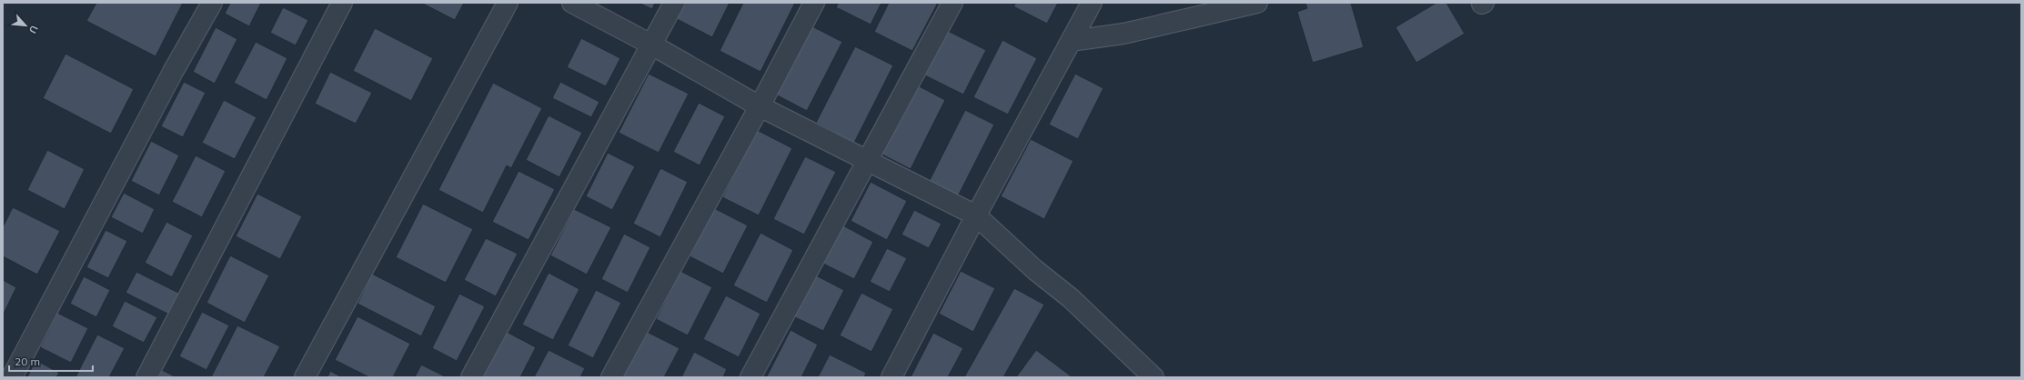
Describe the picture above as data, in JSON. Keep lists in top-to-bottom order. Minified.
{"scale_bar":"20 m","north":"bottom right"}
